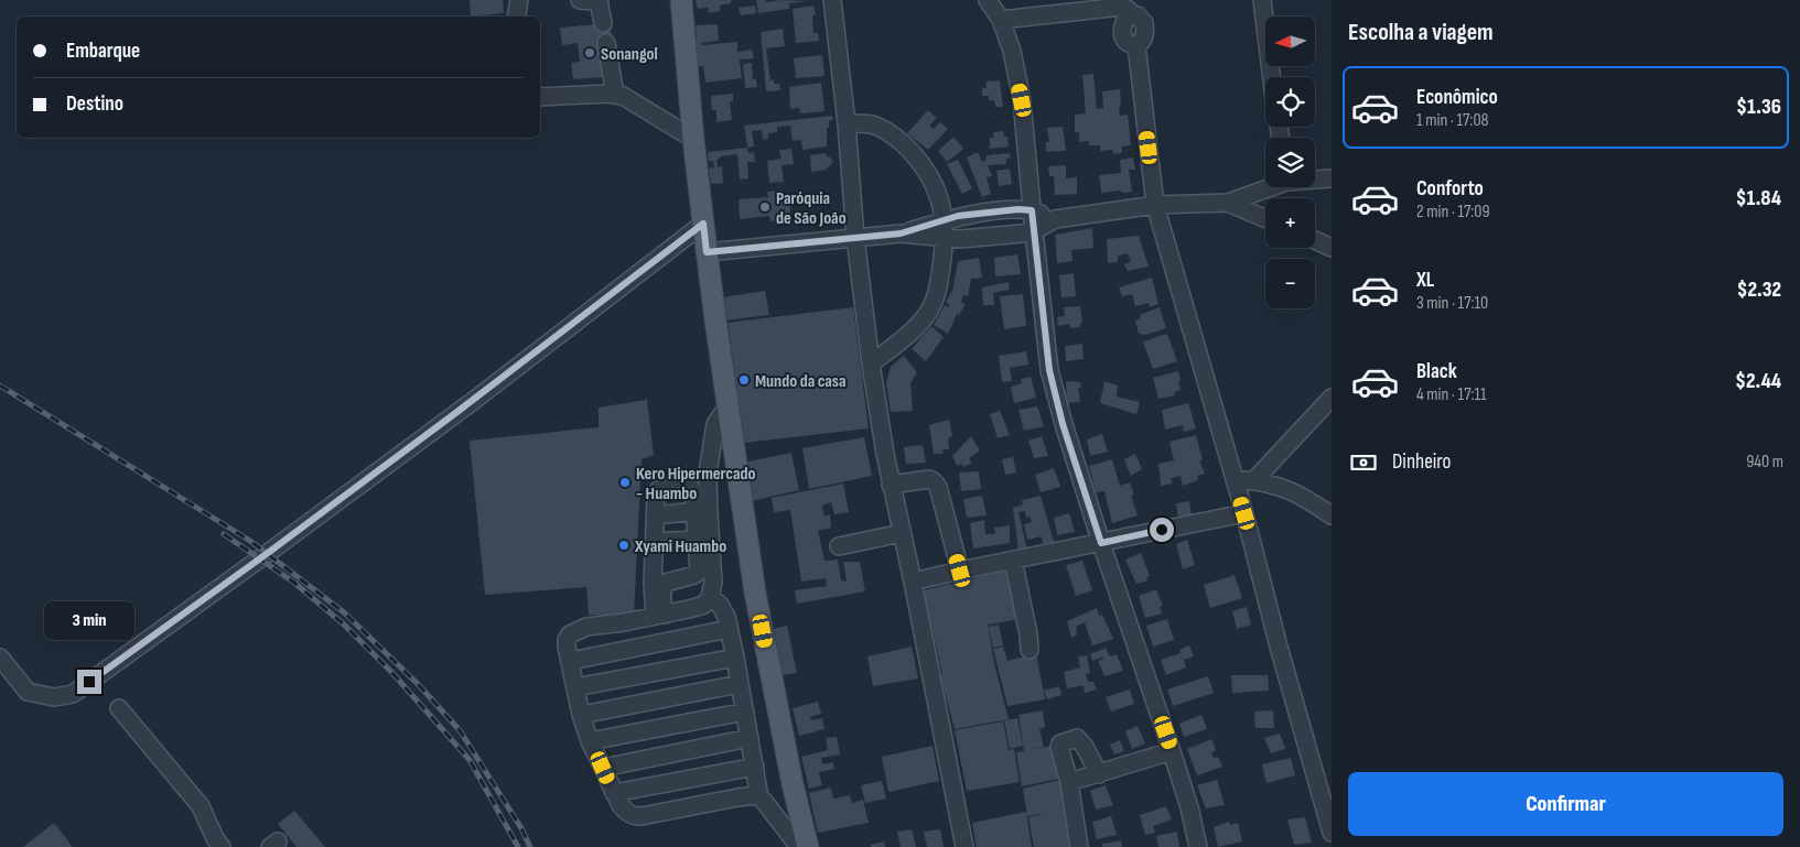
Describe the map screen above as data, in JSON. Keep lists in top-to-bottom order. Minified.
{"places":["Sonangol","Paróquia de São João","Mundo da casa","Kero Hipermercado - Huambo","Xyami Huambo"],"north":"left","page":{"heading":"Escolha a viagem","map_buttons":["+","−"],"banner":["Embarque","Destino"],"list":[{"name":"Econômico","note":"1 min · 17:08","value":"$1.36"},{"name":"Conforto","note":"2 min · 17:09","value":"$1.84"},{"name":"XL","note":"3 min · 17:10","value":"$2.32"},{"name":"Black","note":"4 min · 17:11","value":"$2.44"}],"pay":["Dinheiro","940 m"],"bubble":"3 min","buttons":"Confirmar"}}
